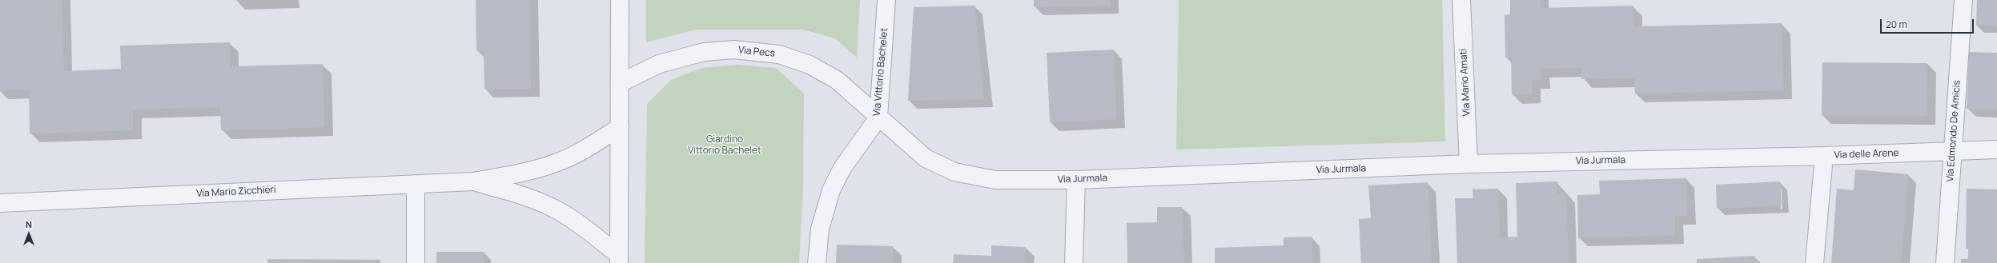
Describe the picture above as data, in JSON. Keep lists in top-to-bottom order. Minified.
{"streets":{"street":["Via Pecs","Via Vittorio Bachelet","Via Mario Amati","Via Edmondo De Amicis","Via delle Arene","Via Jurmala","Via Mario Zicchieri"]},"crossings":[["Via Pecs","Via Vittorio Bachelet"],["Via Pecs","Via Jurmala"],["Via Vittorio Bachelet","Via Jurmala"],["Via Mario Amati","Via Jurmala"],["Via Edmondo De Amicis","Via delle Arene"],["Via delle Arene","Via Jurmala"]],"parks":["Giardino Vittorio Bachelet"],"scale_bar":"20 m","north":"top"}
